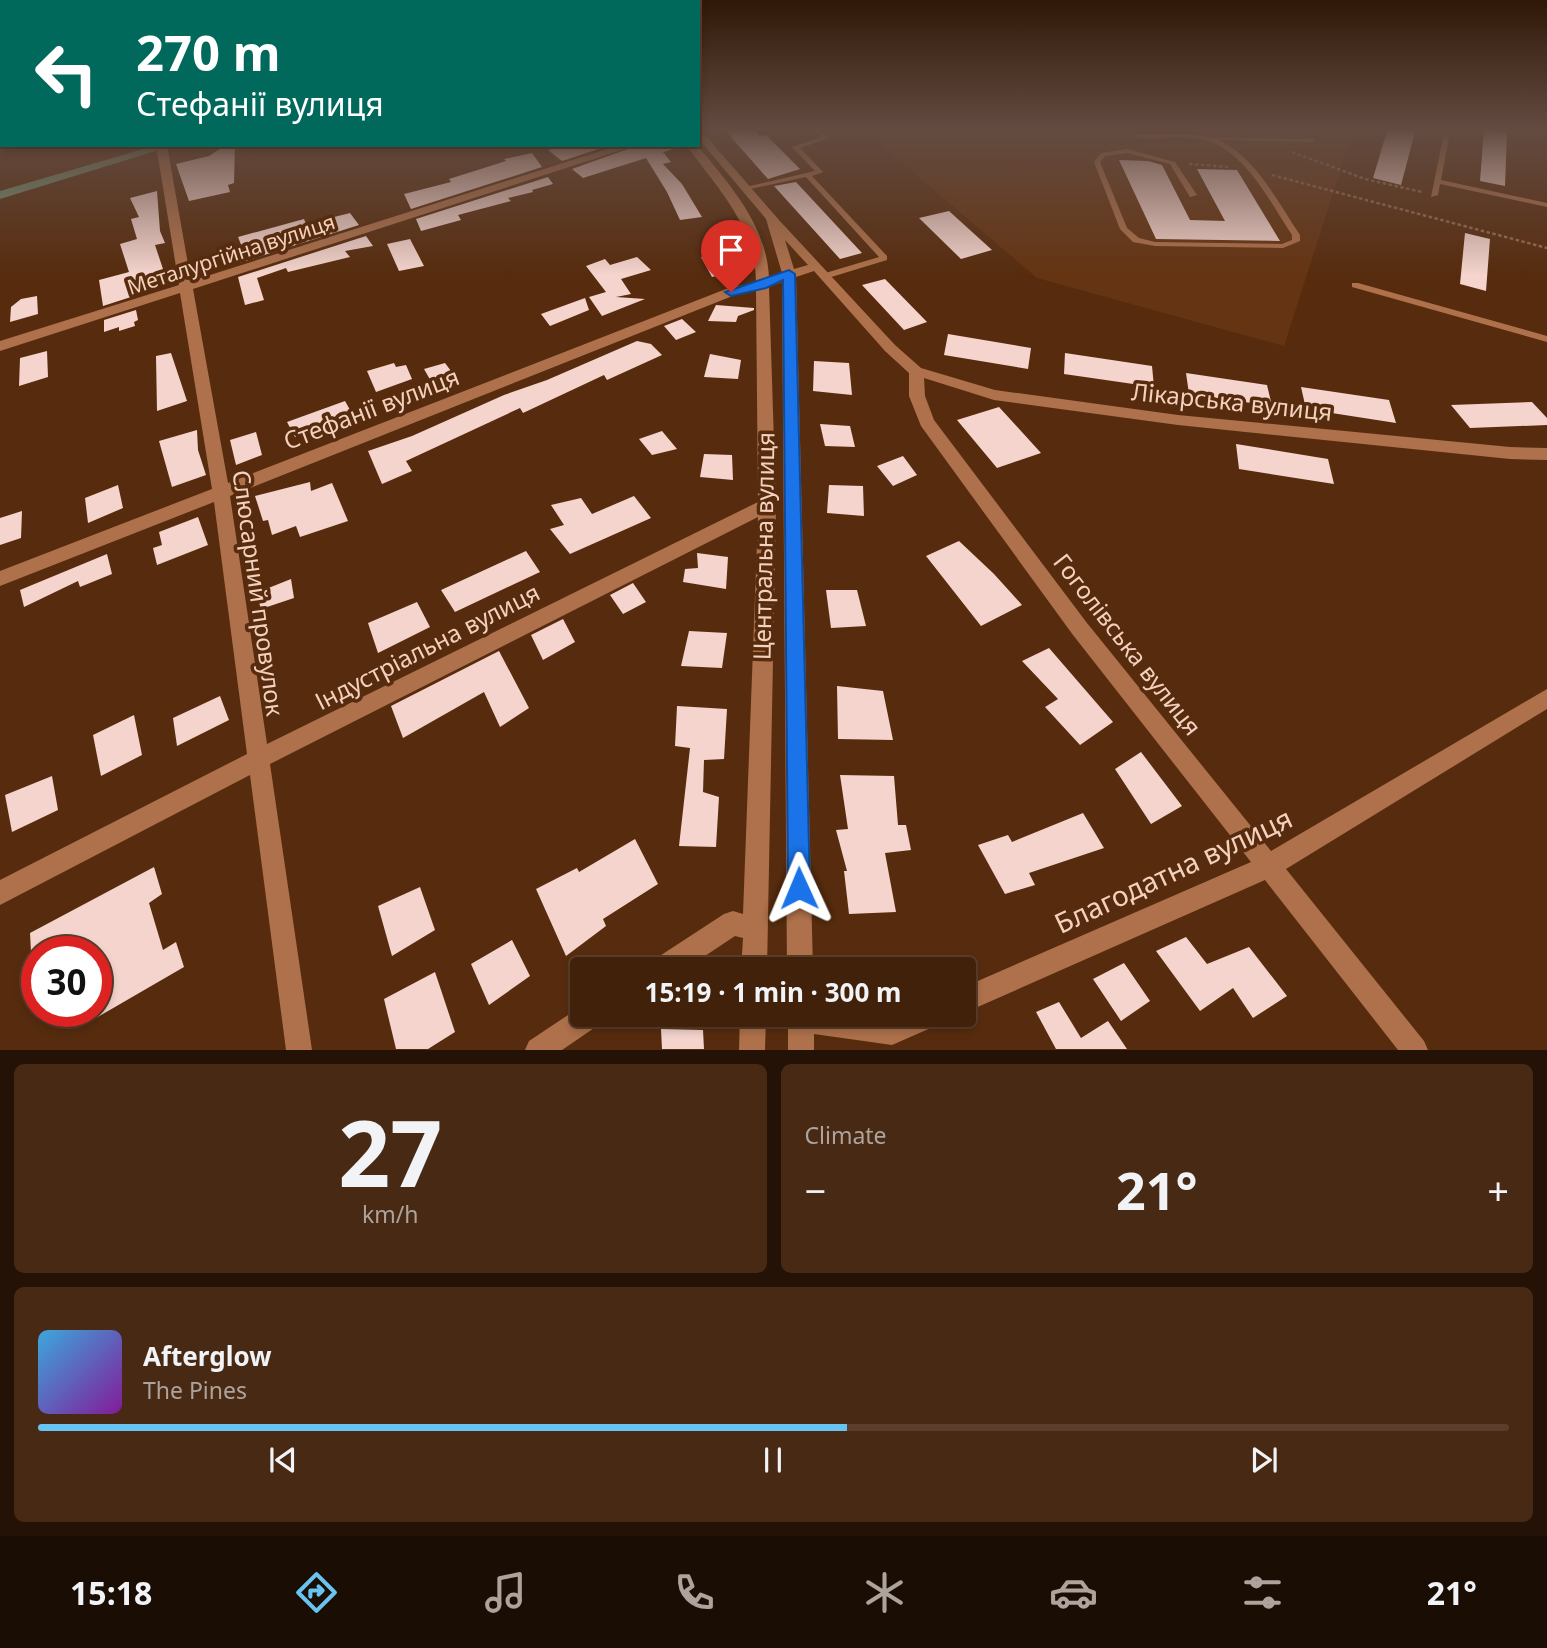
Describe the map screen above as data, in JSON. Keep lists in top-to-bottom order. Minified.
{"streets":{"street":["Металургійна вулиця","Лікарська вулиця","Стефанії вулиця","Центральна вулиця","Слюсарний провулок","Гоголівська вулиця","Індустріальна вулиця","Благодатна вулиця"]},"crossings":[["Металургійна вулиця","Слюсарний провулок"],["Лікарська вулиця","Гоголівська вулиця"],["Стефанії вулиця","Центральна вулиця"],["Стефанії вулиця","Слюсарний провулок"],["Центральна вулиця","Індустріальна вулиця"],["Слюсарний провулок","Індустріальна вулиця"],["Гоголівська вулиця","Благодатна вулиця"]],"page":{"turn":["270 m","Стефанії вулиця"],"limit":"30","trip":"15:19 · 1 min · 300 m","tile":[["27","km/h"],"Climate"],"heat":["−","21°","+"],"song":["Afterglow","The Pines"],"tabs":["15:18","21°"]}}
